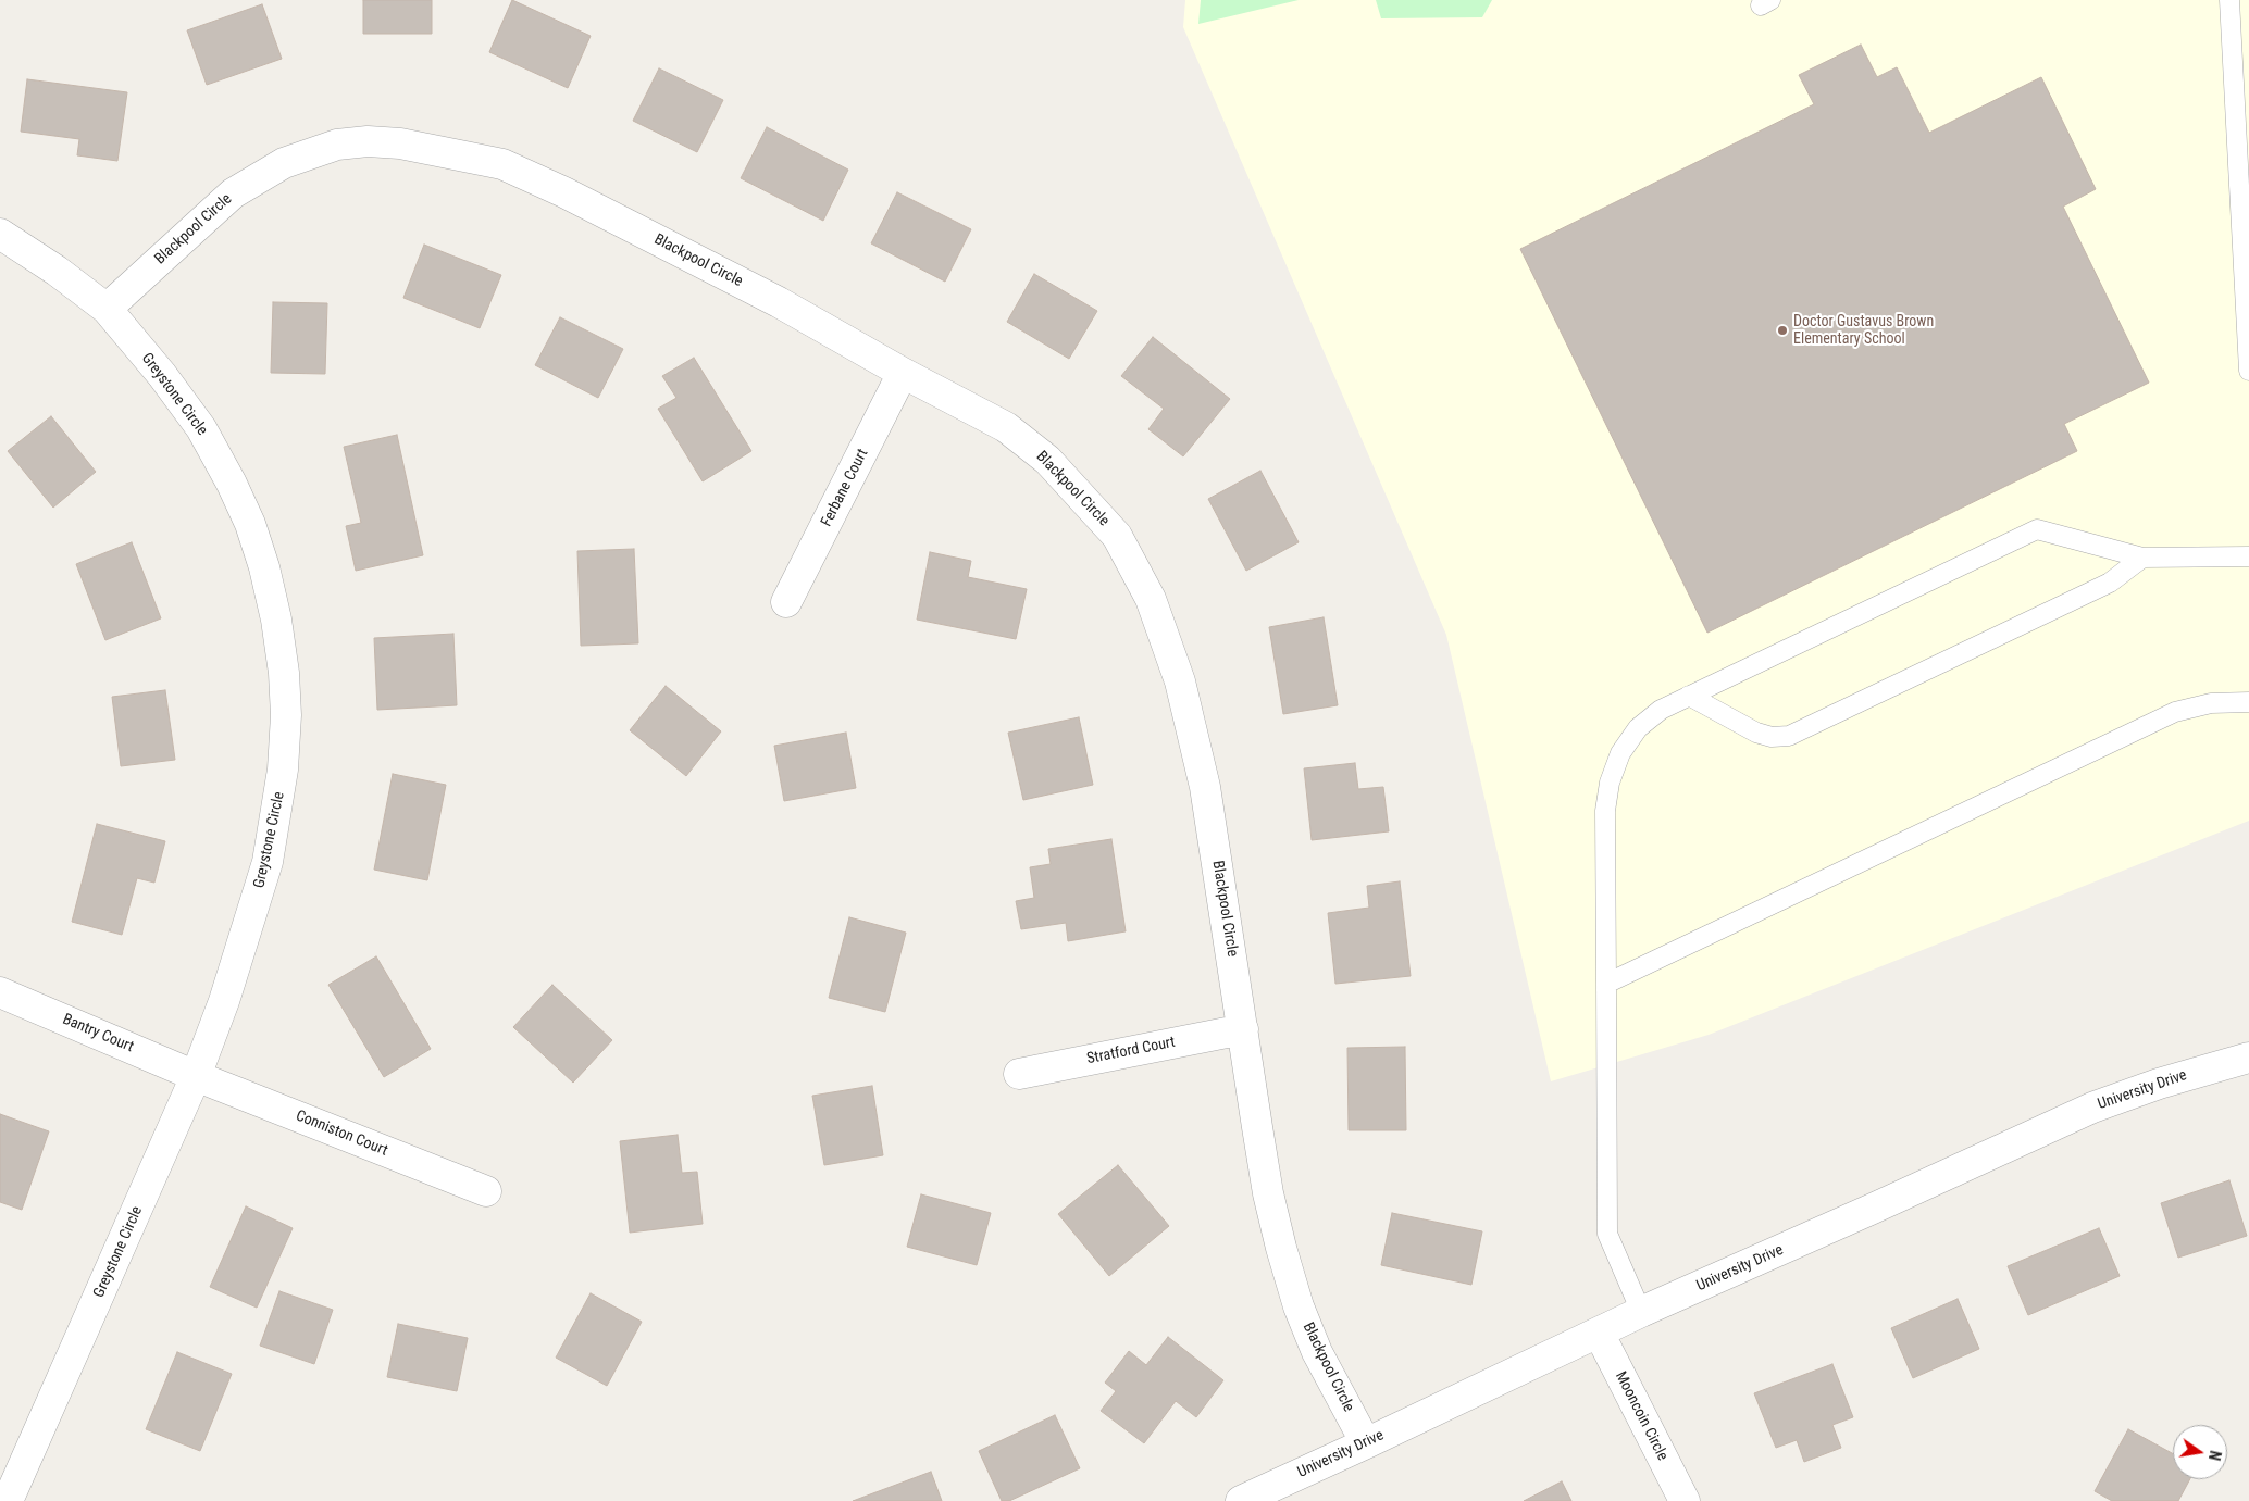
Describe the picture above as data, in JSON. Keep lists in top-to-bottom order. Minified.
{"streets":{"street":["Blackpool Circle","Greystone Circle","Ferbane Court","Bantry Court","Stratford Court","University Drive","Conniston Court","Mooncoin Circle"]},"crossings":[["Blackpool Circle","Greystone Circle"],["Blackpool Circle","Ferbane Court"],["Blackpool Circle","Stratford Court"],["Blackpool Circle","University Drive"],["Greystone Circle","Bantry Court"],["Greystone Circle","Conniston Court"],["Bantry Court","Conniston Court"],["University Drive","Mooncoin Circle"]],"places":["Doctor Gustavus Brown Elementary School"],"north":"right"}
